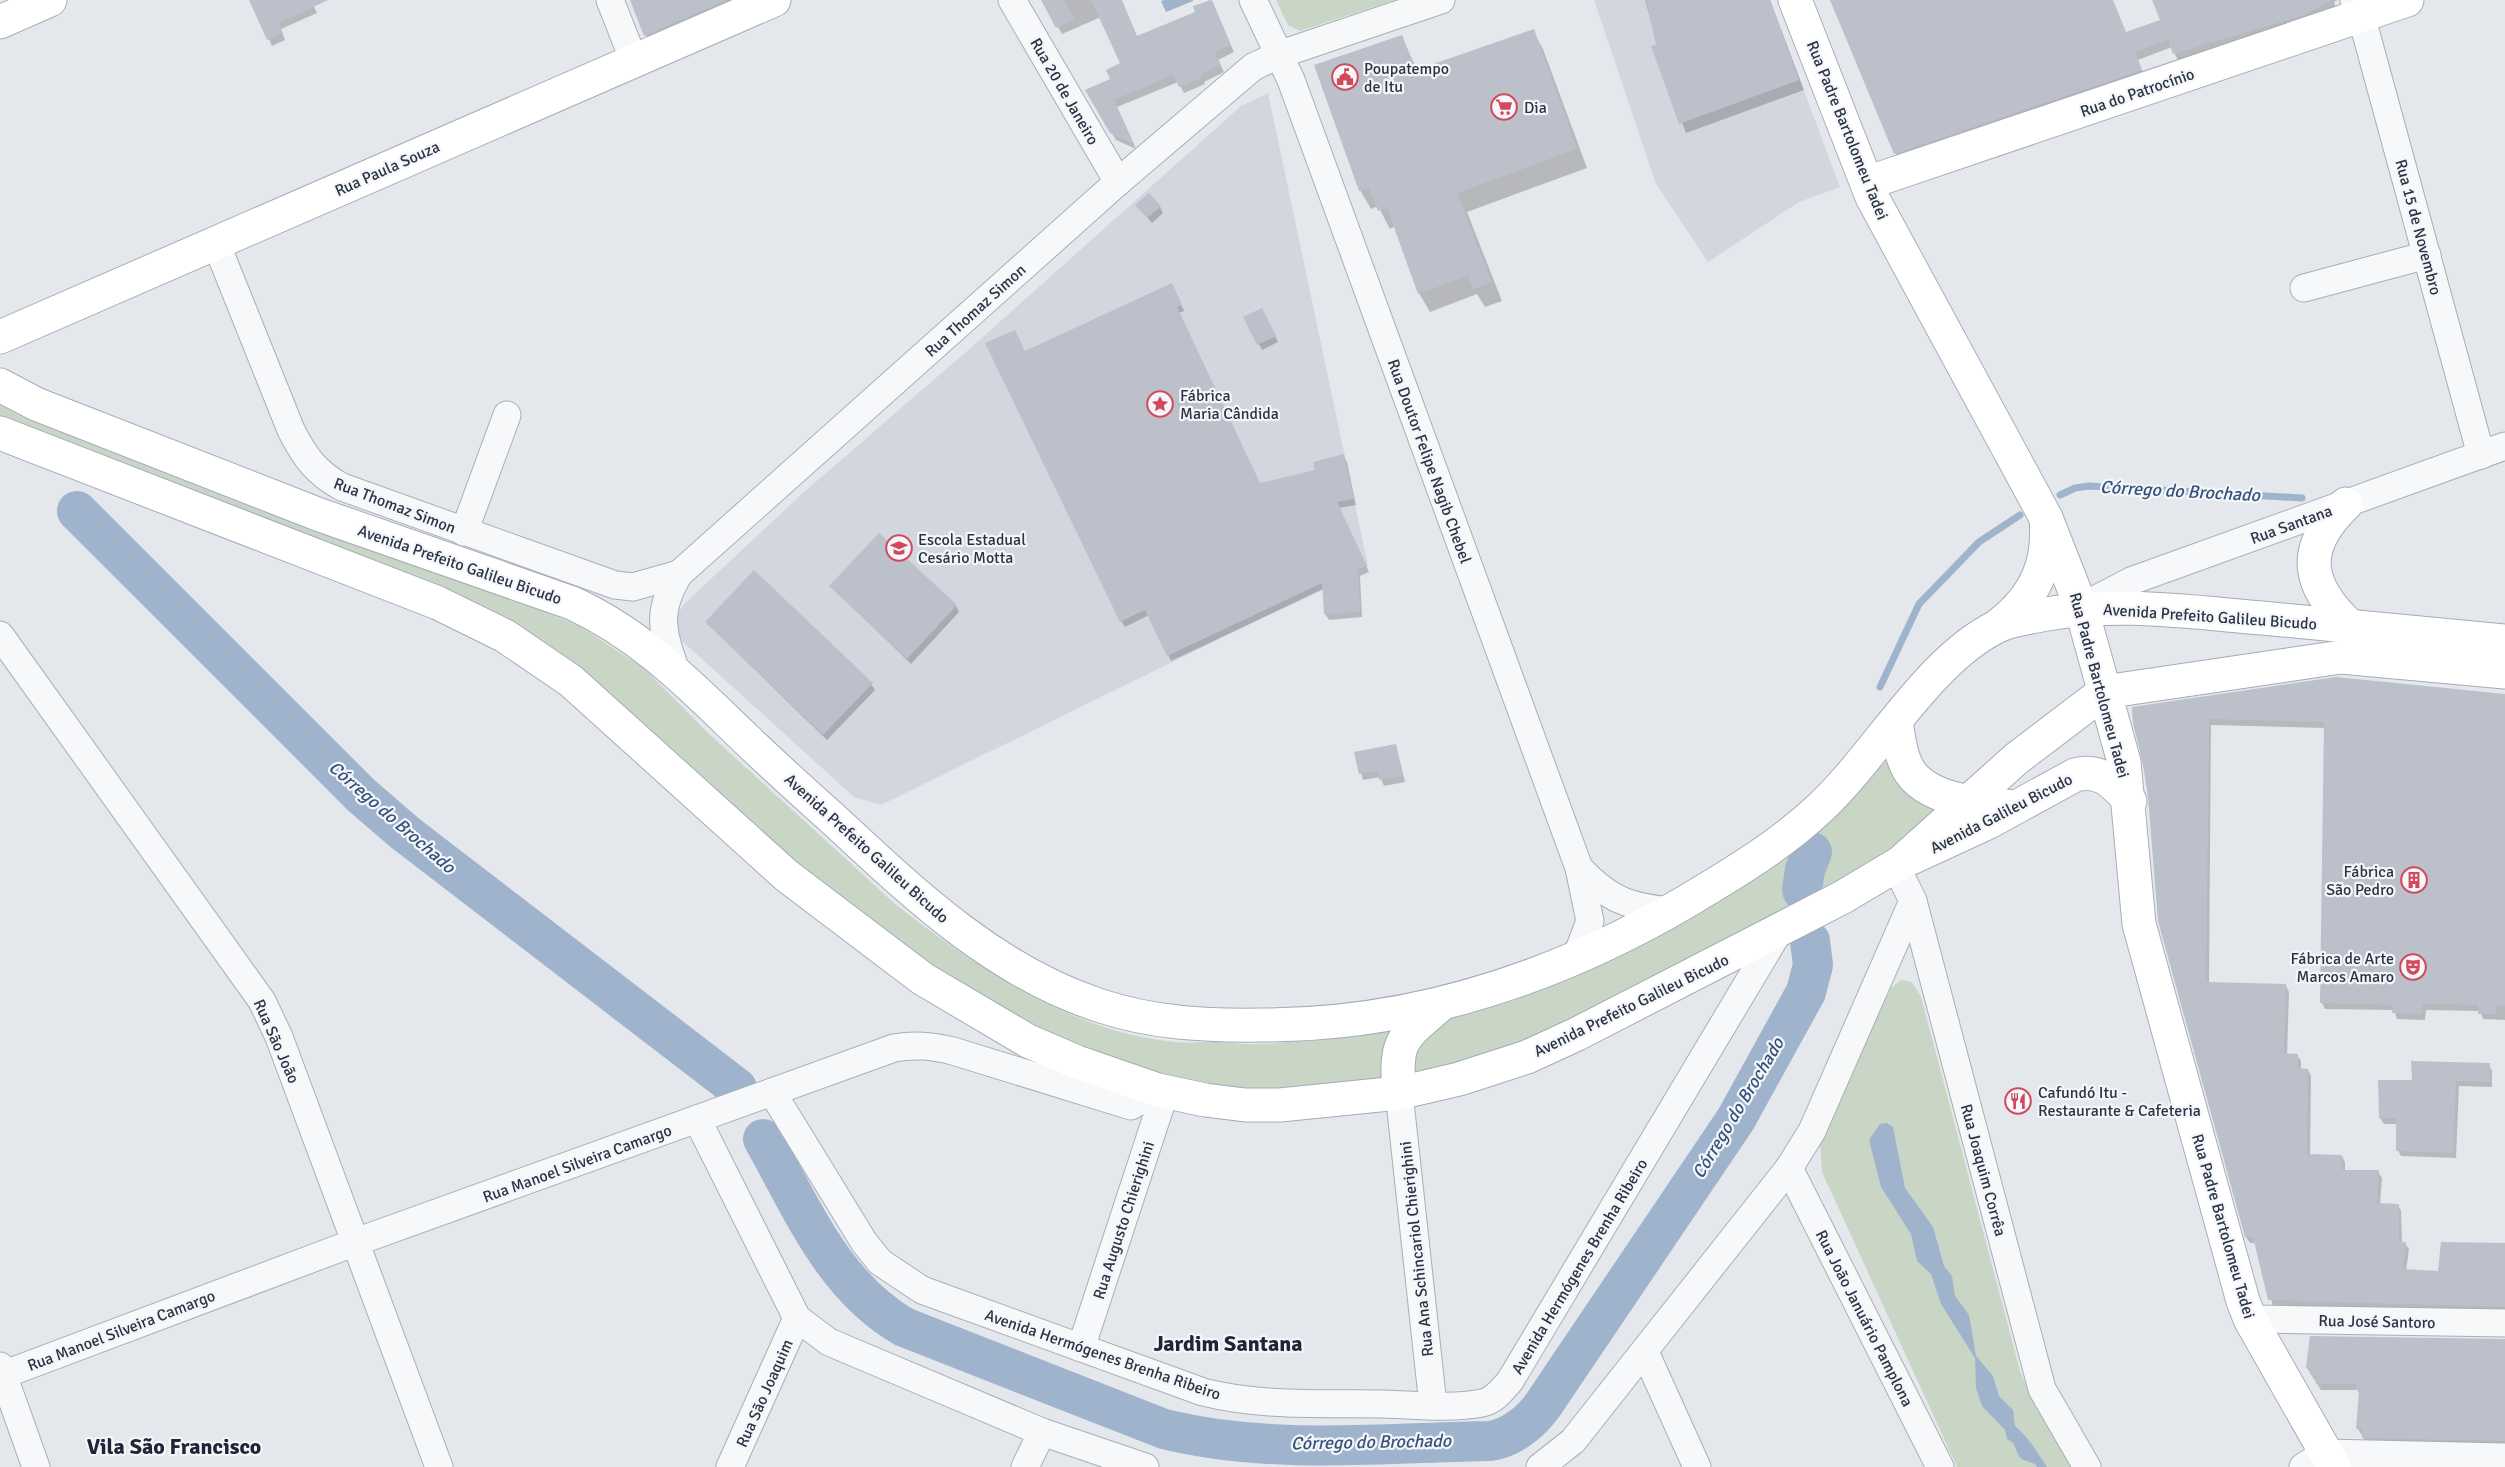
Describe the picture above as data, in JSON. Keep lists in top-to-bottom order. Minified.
{"streets":{"main road":["Rua do Patrocínio","Rua Padre Bartolomeu Tadei","Rua Paula Souza","Avenida Prefeito Galileu Bicudo","Avenida Galileu Bicudo"],"street":["Rua 20 de Janeiro","Rua 15 de Novembro","Rua Thomaz Simon","Rua Doutor Felipe Nagib Chebel","Rua Santana","Rua São João","Rua Manoel Silveira Camargo","Rua Joaquim Corrêa","Rua Augusto Chierighini","Rua Ana Schincariol Chierighini","Avenida Hermógenes Brenha Ribeiro","Rua João Januário Pamplona","Rua José Santoro","Rua São Joaquim"]},"crossings":[["Rua 20 de Janeiro","Rua Thomaz Simon"],["Rua do Patrocínio","Rua Padre Bartolomeu Tadei"],["Rua do Patrocínio","Rua 15 de Novembro"],["Rua Padre Bartolomeu Tadei","Rua Santana"],["Rua Padre Bartolomeu Tadei","Avenida Prefeito Galileu Bicudo"],["Rua Padre Bartolomeu Tadei","Avenida Galileu Bicudo"],["Rua Padre Bartolomeu Tadei","Rua José Santoro"],["Rua Paula Souza","Rua Thomaz Simon"],["Rua 15 de Novembro","Rua Santana"],["Rua Thomaz Simon","Rua Doutor Felipe Nagib Chebel"],["Rua Thomaz Simon","Avenida Prefeito Galileu Bicudo"],["Rua Doutor Felipe Nagib Chebel","Avenida Prefeito Galileu Bicudo"],["Rua Santana","Avenida Prefeito Galileu Bicudo"],["Avenida Prefeito Galileu Bicudo","Avenida Galileu Bicudo"],["Avenida Prefeito Galileu Bicudo","Rua Manoel Silveira Camargo"],["Avenida Prefeito Galileu Bicudo","Rua Joaquim Corrêa"],["Avenida Prefeito Galileu Bicudo","Rua Augusto Chierighini"],["Avenida Prefeito Galileu Bicudo","Rua Ana Schincariol Chierighini"],["Avenida Prefeito Galileu Bicudo","Avenida Hermógenes Brenha Ribeiro"],["Avenida Galileu Bicudo","Rua Joaquim Corrêa"],["Rua São João","Rua Manoel Silveira Camargo"],["Rua Manoel Silveira Camargo","Rua Augusto Chierighini"],["Rua Manoel Silveira Camargo","Avenida Hermógenes Brenha Ribeiro"],["Rua Augusto Chierighini","Avenida Hermógenes Brenha Ribeiro"],["Rua Ana Schincariol Chierighini","Avenida Hermógenes Brenha Ribeiro"]],"districts":["Jardim Santana","Vila São Francisco"],"water":["Córrego do Brochado"],"places":{"public building":["Poupatempo de Itu"],"supermarket":["Dia"],"place":["Fábrica Maria Cândida"],"school or university":["Escola Estadual Cesário Motta"],"building":["Fábrica São Pedro"],"theatre":["Fábrica de Arte Marcos Amaro"],"restaurant":["Cafundó Itu - Restaurante & Cafeteria"]}}
